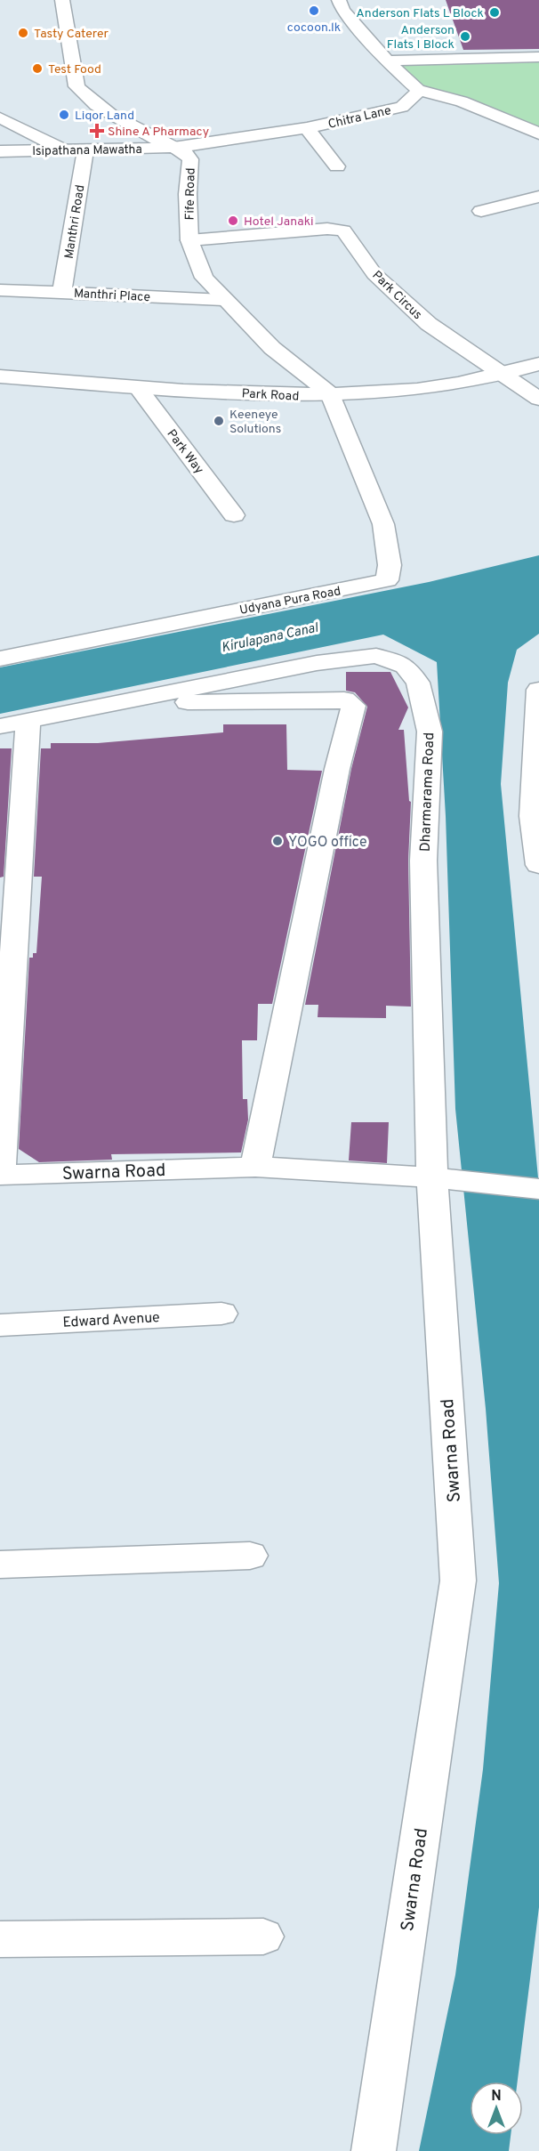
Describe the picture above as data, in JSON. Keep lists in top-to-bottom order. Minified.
{"streets":{"street":["Chitra Lane","Isipathana Mawatha","Fife Road","Manthri Road","Manthri Place","Park Circus","Park Road","Park Way","Udyana Pura Road","Dharmarama Road","Swarna Road","Edward Avenue"]},"crossings":[["Chitra Lane","Isipathana Mawatha"],["Chitra Lane","Fife Road"],["Isipathana Mawatha","Fife Road"],["Isipathana Mawatha","Manthri Road"],["Fife Road","Manthri Place"],["Fife Road","Park Circus"],["Fife Road","Park Road"],["Fife Road","Udyana Pura Road"],["Manthri Road","Manthri Place"],["Park Circus","Park Road"],["Park Road","Park Way"],["Park Road","Udyana Pura Road"],["Dharmarama Road","Swarna Road"]],"water":["Kirulapana Canal"],"places":{"other":["cocoon.lk","Anderson Flats L Block","Tasty Caterer","Anderson Flats I Block","Test Food","Liqor Land","Hotel Janaki","Keeneye Solutions","YOGO office"],"health":["Shine A Pharmacy"]},"north":"top"}
